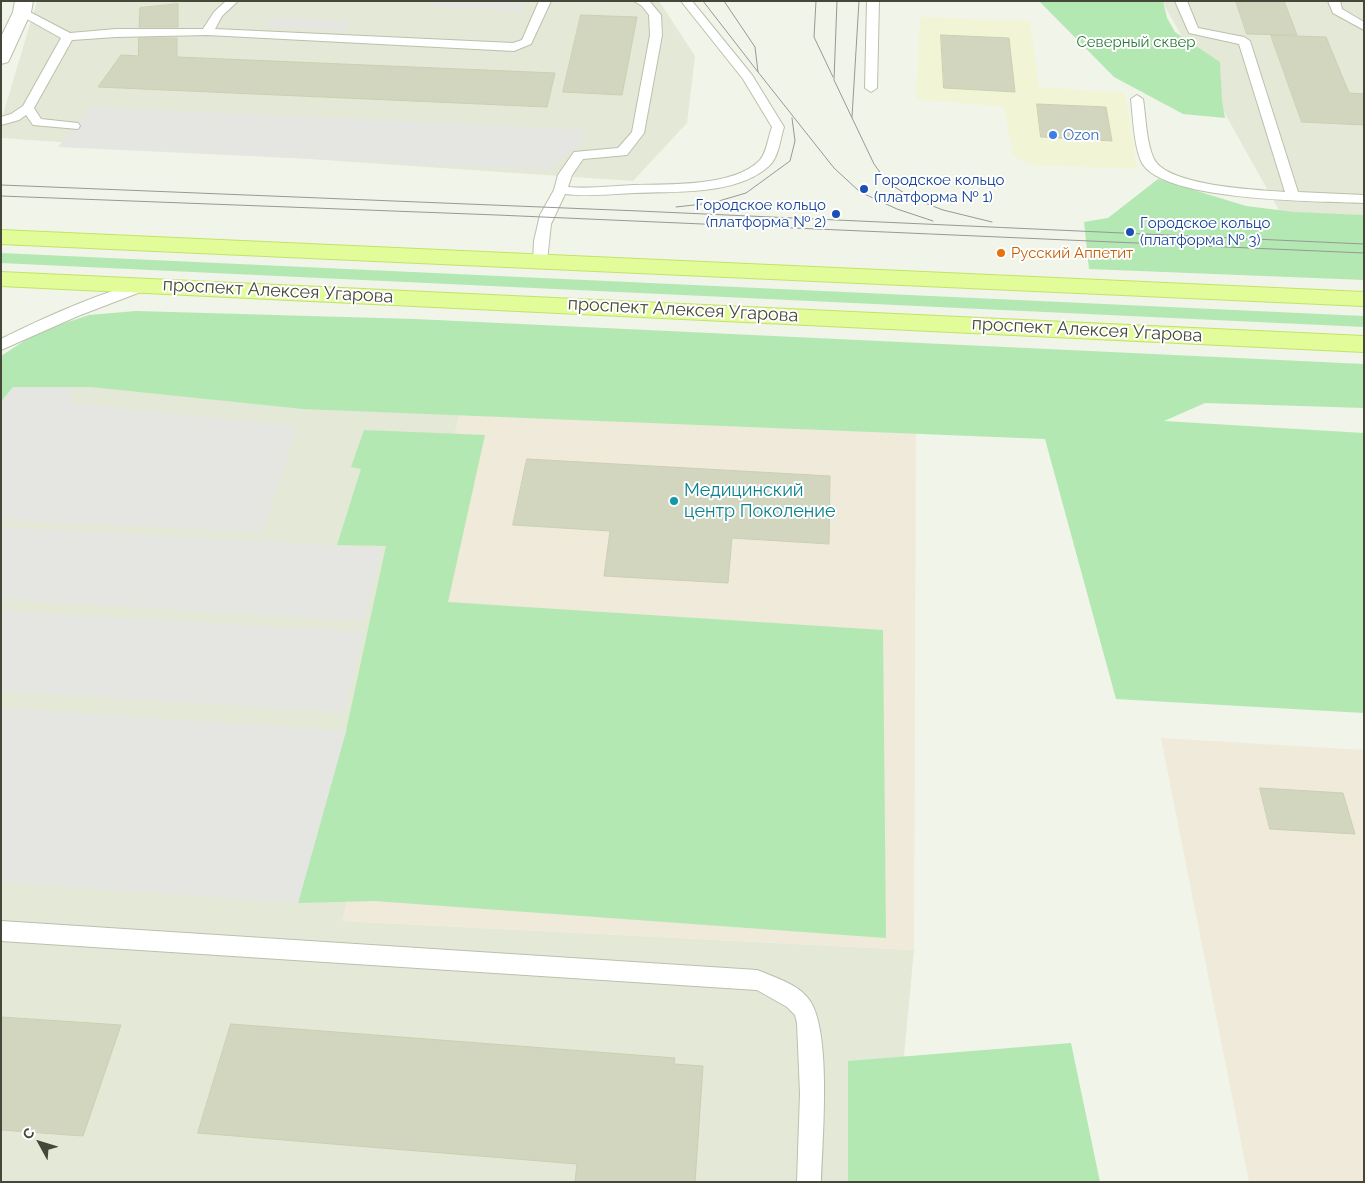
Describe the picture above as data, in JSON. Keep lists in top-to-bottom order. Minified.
{"streets":{"main road":["проспект Алексея Угарова"]},"parks":["Северный сквер"],"places":["Ozon","Городское кольцо (платформа № 1)","Городское кольцо (платформа № 2)","Городское кольцо (платформа № 3)","Русский Аппетит","Медицинский центр Поколение"],"north":"top left"}
